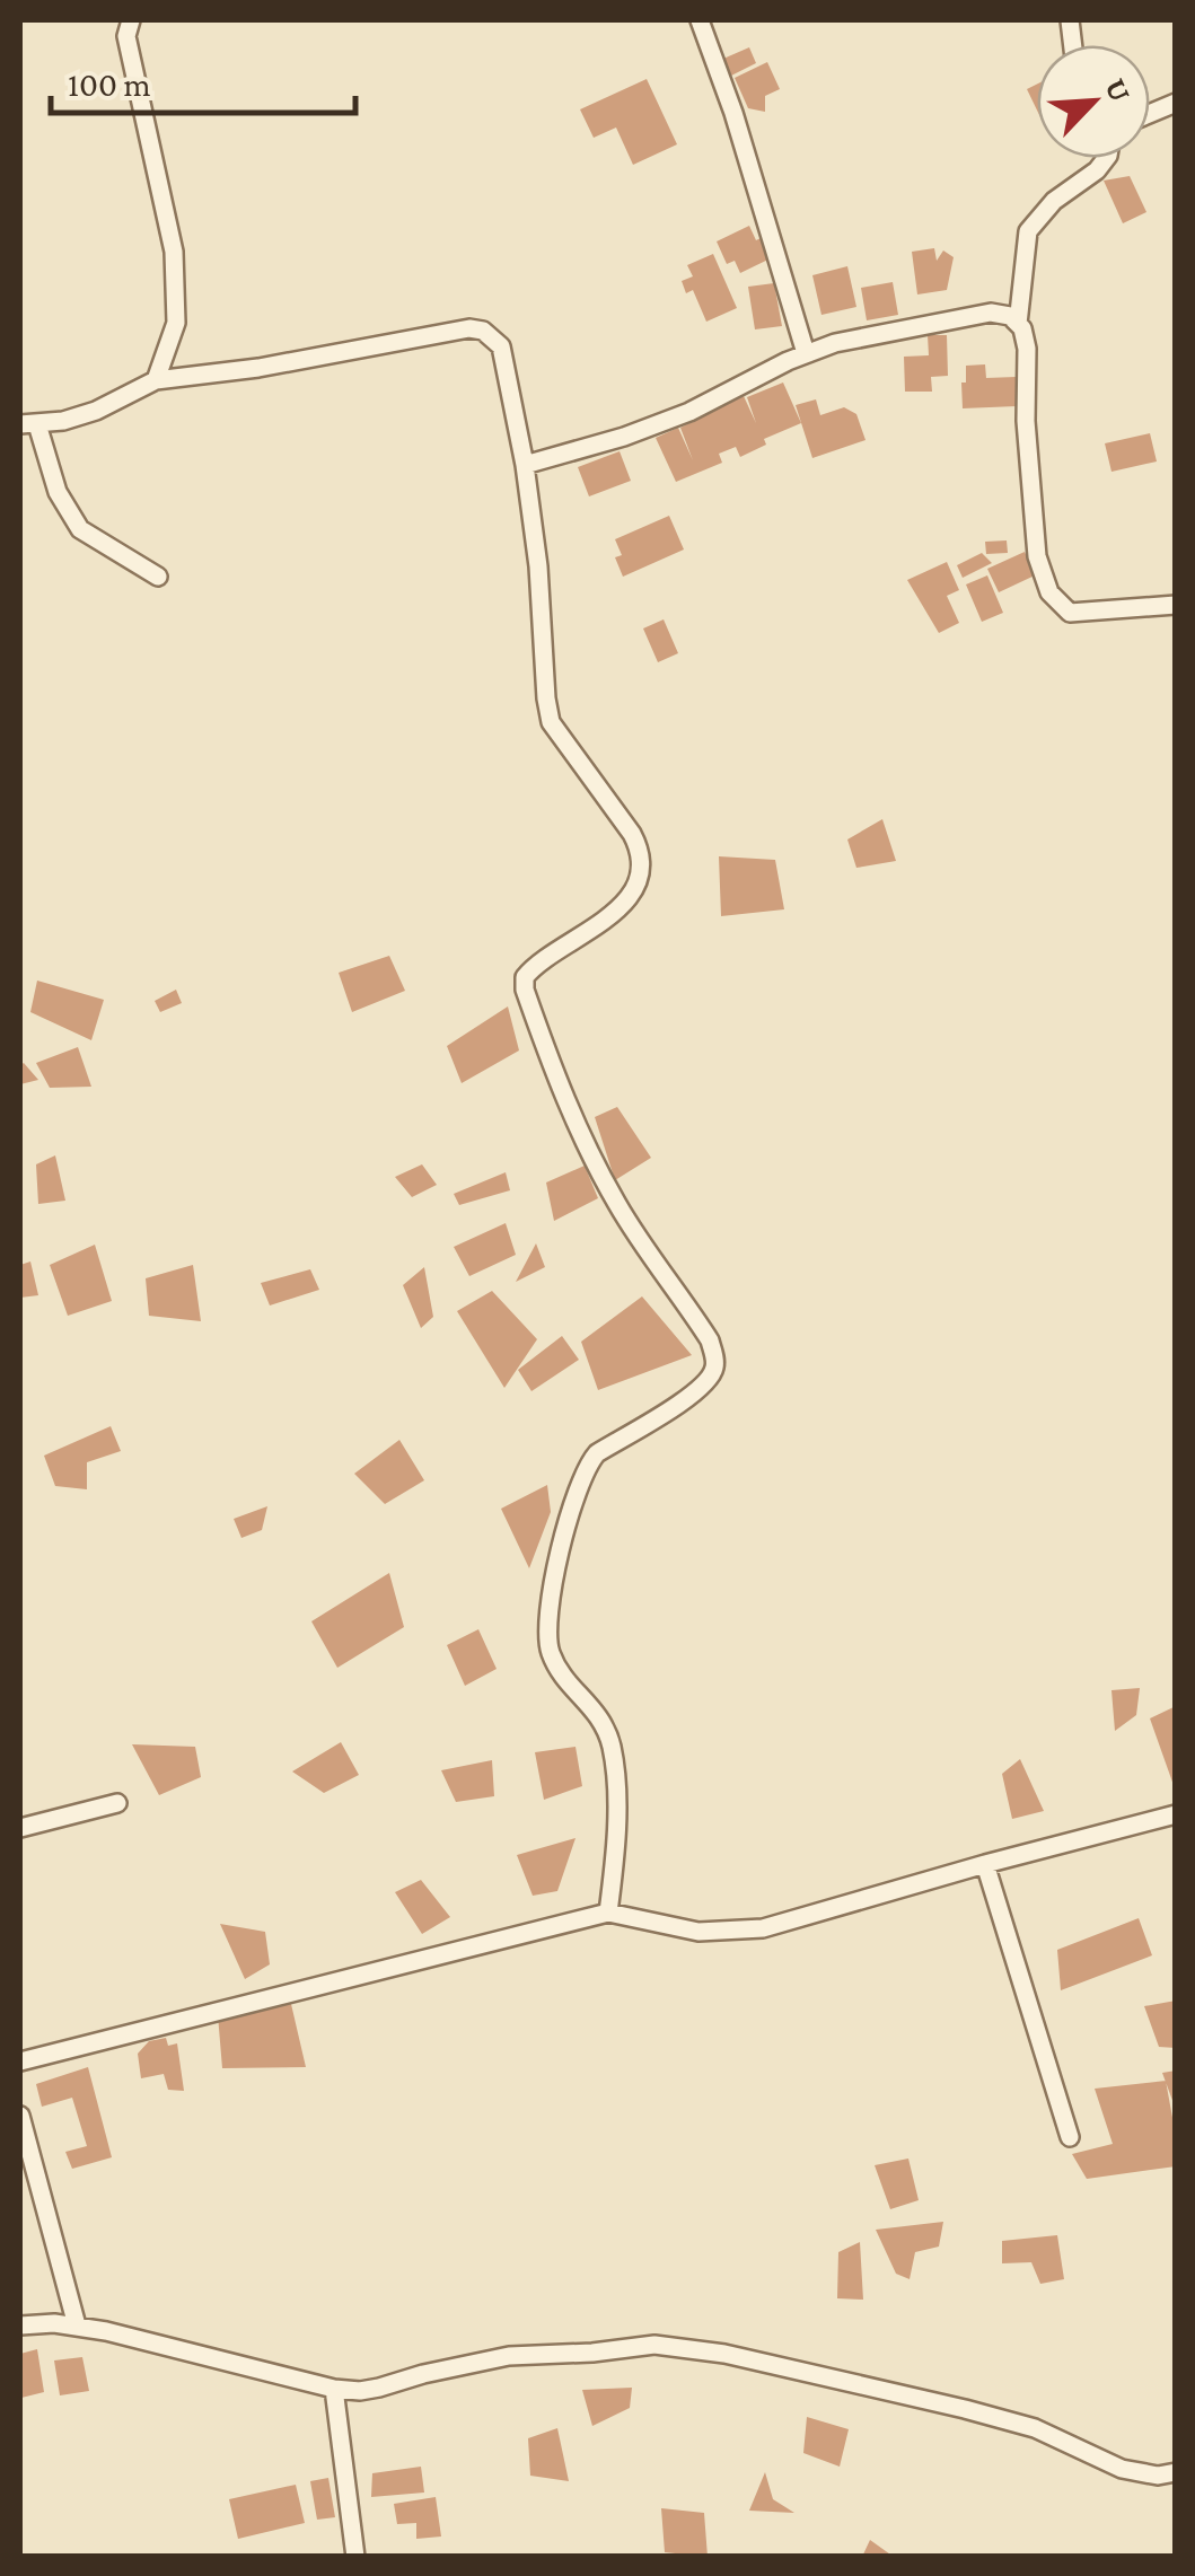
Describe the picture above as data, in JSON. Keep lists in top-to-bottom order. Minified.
{"scale_bar":"100 m","north":"top right"}
